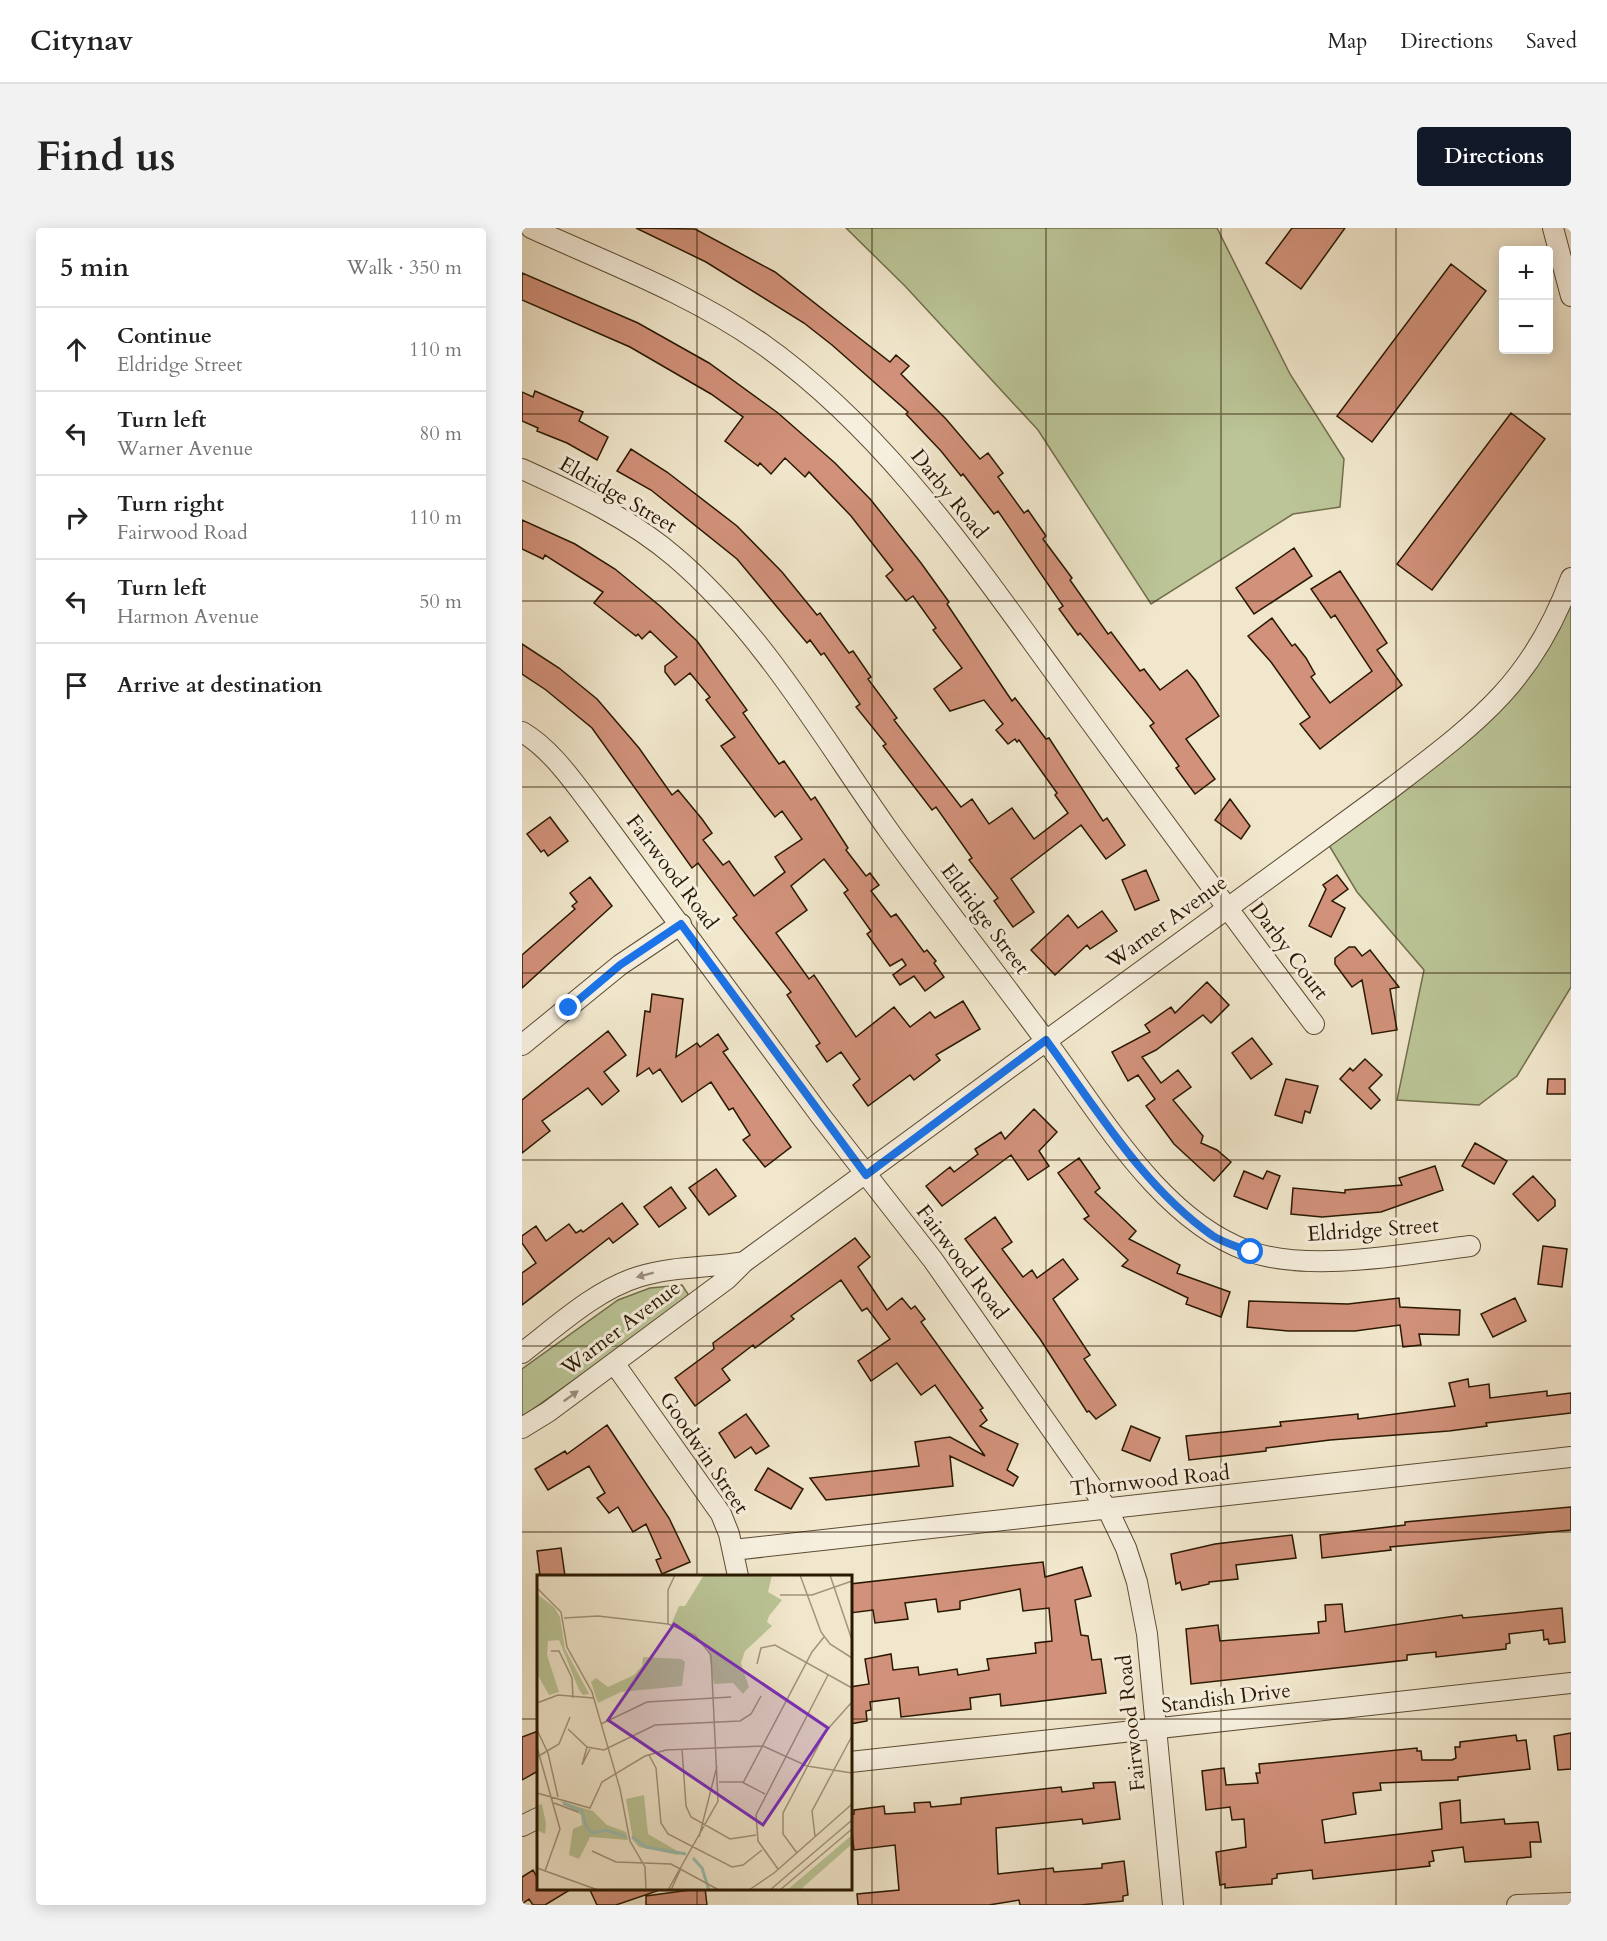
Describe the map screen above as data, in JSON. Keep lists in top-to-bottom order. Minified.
{"streets":{"street":["Darby Road","Eldridge Street","Fairwood Road","Warner Avenue","Darby Court","Goodwin Street","Thornwood Road","Standish Drive"]},"crossings":[["Darby Road","Warner Avenue"],["Darby Road","Darby Court"],["Eldridge Street","Warner Avenue"],["Fairwood Road","Warner Avenue"],["Fairwood Road","Thornwood Road"],["Fairwood Road","Standish Drive"],["Warner Avenue","Darby Court"],["Warner Avenue","Goodwin Street"],["Goodwin Street","Thornwood Road"]],"page":{"header":"Citynav","nav":["Map","Directions","Saved"],"buttons":"Directions","title":"Find us","heading":["5 min","Walk · 350 m"],"map_buttons":["+","−"],"list":[["Continue","Eldridge Street","110 m"],["Turn left","Warner Avenue","80 m"],["Turn right","Fairwood Road","110 m"],["Turn left","Harmon Avenue","50 m"],"Arrive at destination"]}}
